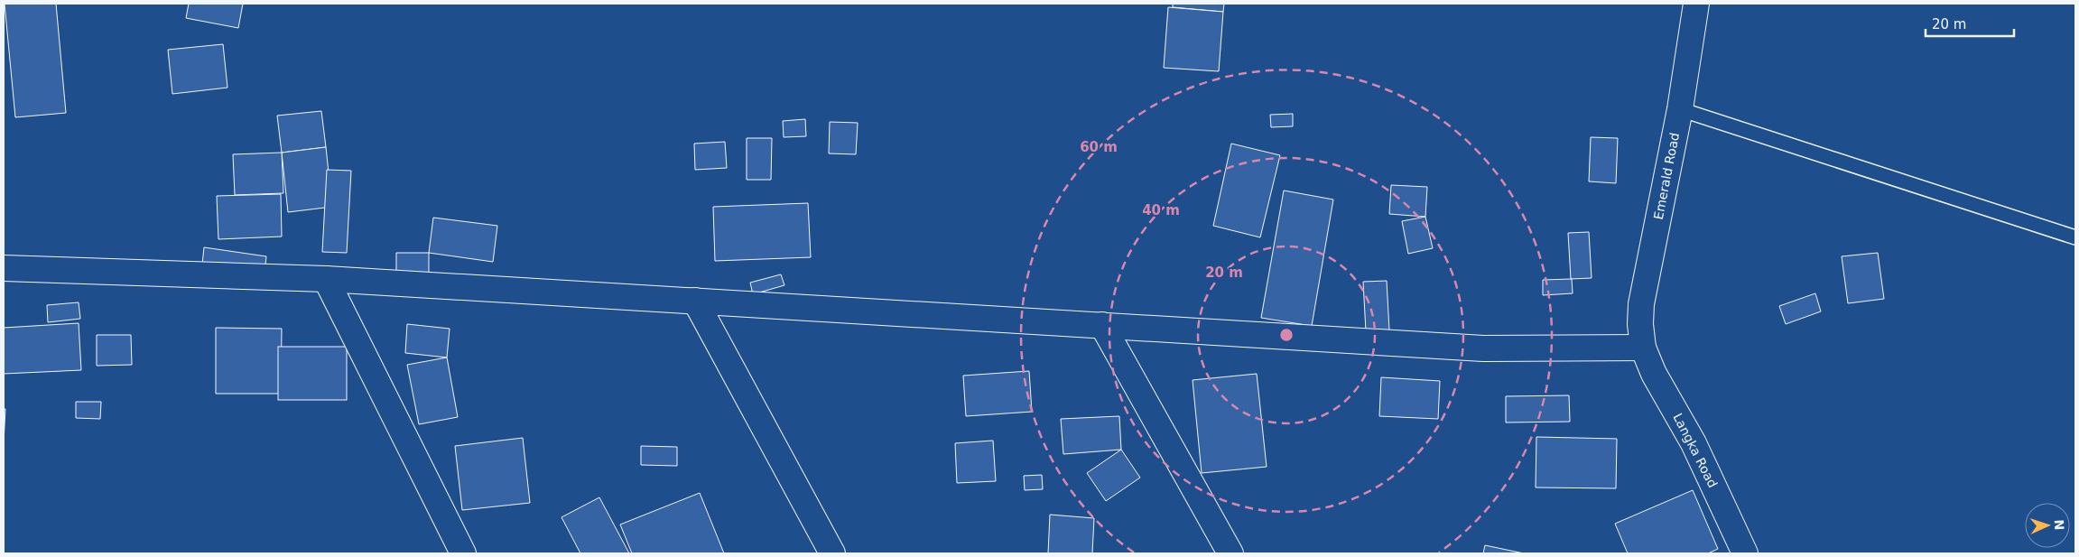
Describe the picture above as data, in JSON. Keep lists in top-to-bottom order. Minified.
{"streets":{"street":["Emerald Road","Langka Road"]},"crossings":[["Emerald Road","Langka Road"]],"scale_bar":"20 m","north":"right","rings":["60 m","40 m","20 m"]}
